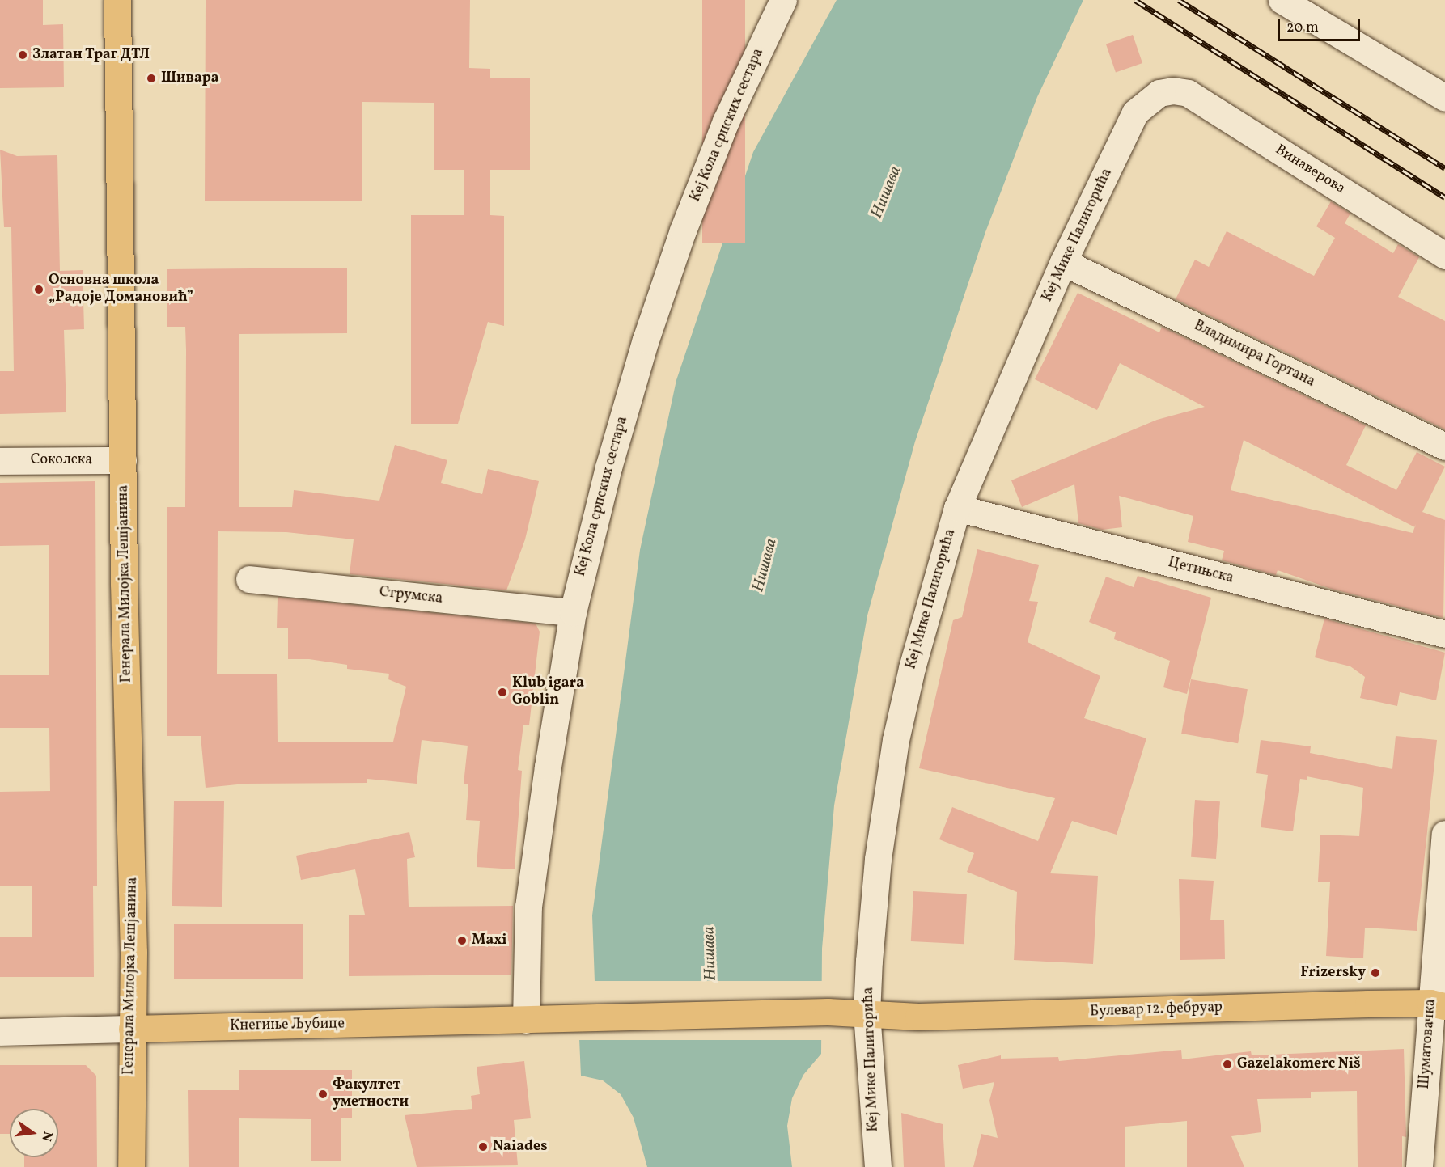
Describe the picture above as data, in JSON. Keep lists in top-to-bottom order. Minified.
{"streets":{"main road":["Генерала Милојка Лешјанина","Булевар 12. фебруар","Кнегиње Љубице"],"street":["Кеј Кола српских сестара","Винаверова","Кеј Мике Палигорића","Владимира Гортана","Соколска","Цетињска","Струмска","Шуматовачка"]},"crossings":[["Кеј Кола српских сестара","Струмска"],["Кеј Кола српских сестара","Кнегиње Љубице"],["Винаверова","Кеј Мике Палигорића"],["Кеј Мике Палигорића","Владимира Гортана"],["Кеј Мике Палигорића","Цетињска"],["Кеј Мике Палигорића","Булевар 12. фебруар"],["Соколска","Генерала Милојка Лешјанина"],["Генерала Милојка Лешјанина","Кнегиње Љубице"],["Булевар 12. фебруар","Кнегиње Љубице"],["Булевар 12. фебруар","Шуматовачка"]],"water":["Нишава"],"places":["Златан Траг ДТЛ","Шивара","Основна школа „Радоје Домановић”","Klub igara Goblin","Maxi","Frizersky","Gazelakomerc Niš","Факултет уметности","Naiades"],"scale_bar":"20 m","north":"right"}
